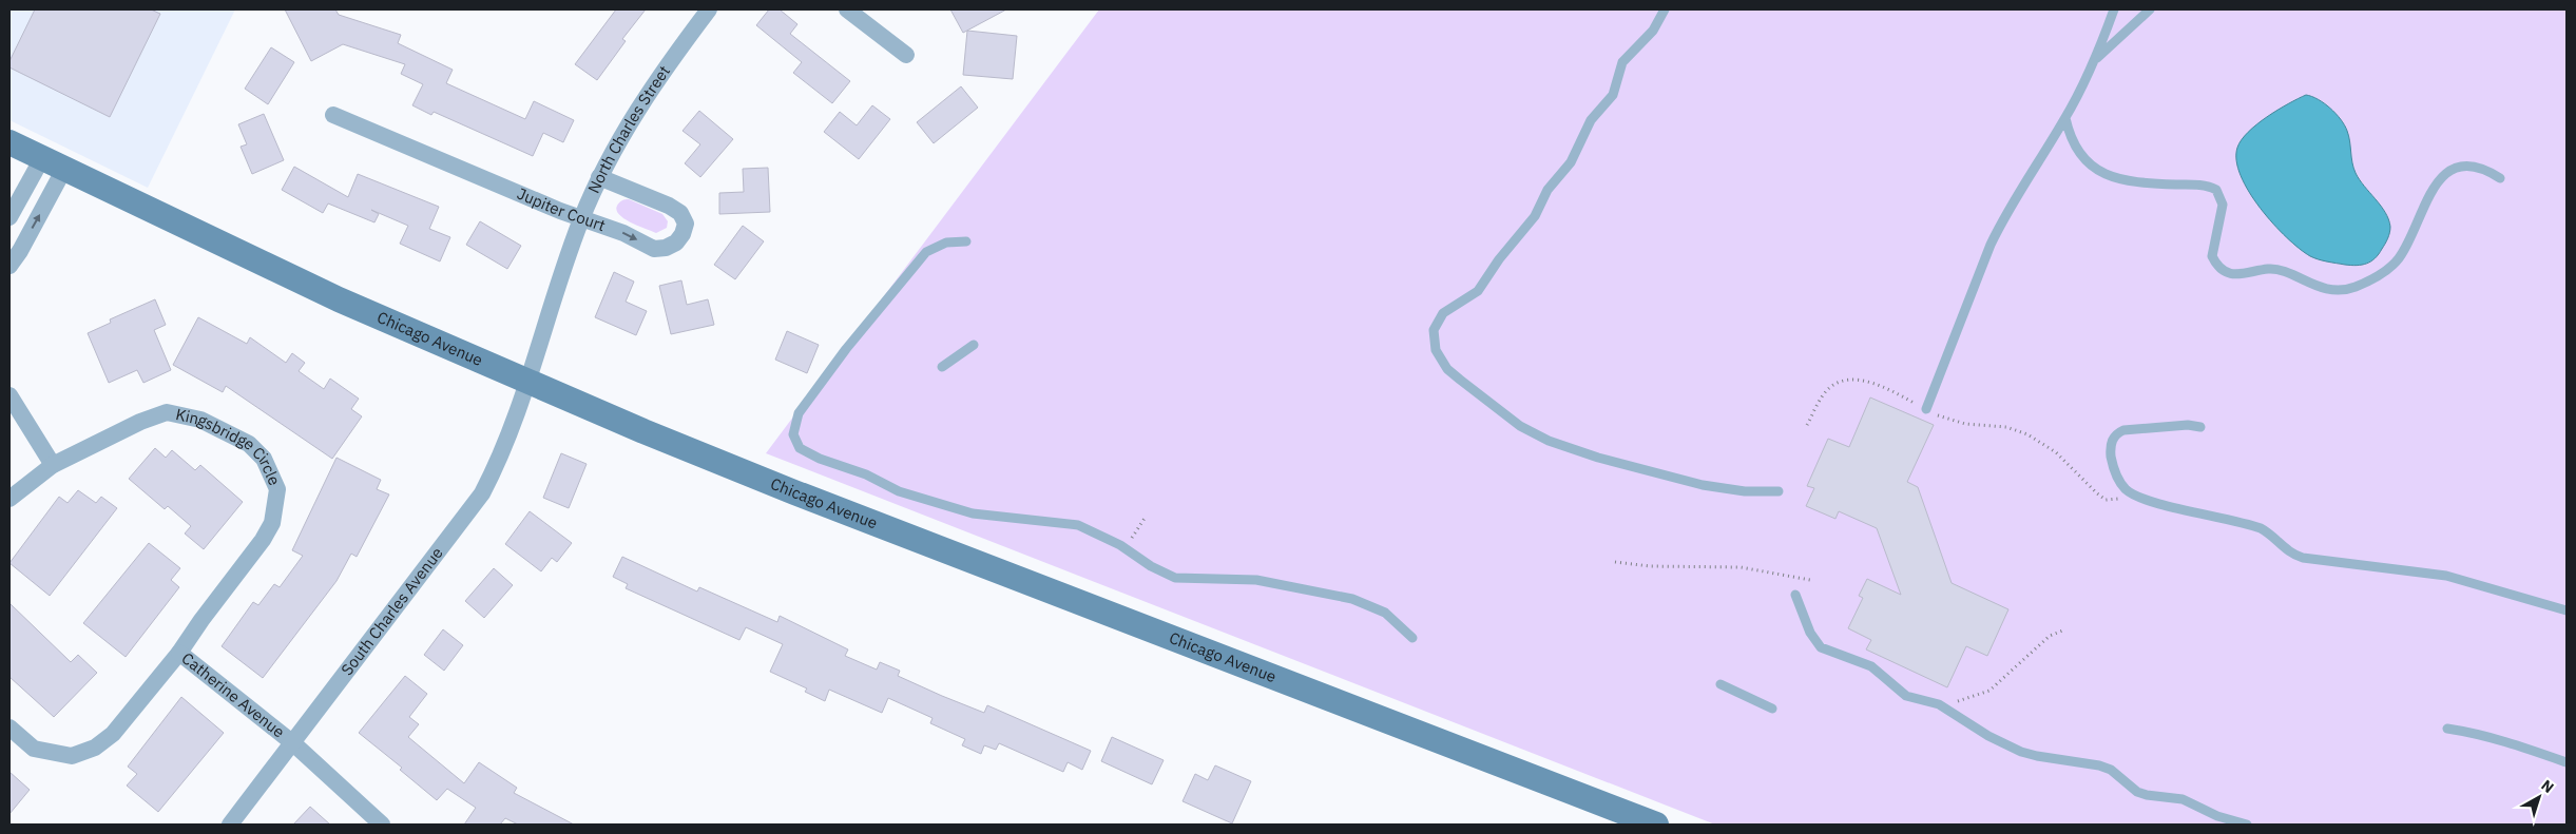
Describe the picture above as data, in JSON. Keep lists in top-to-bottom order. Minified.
{"streets":{"main road":["Chicago Avenue"],"street":["North Charles Street","Jupiter Court","Kingsbridge Circle","South Charles Avenue","Catherine Avenue"]},"crossings":[["North Charles Street","Jupiter Court"],["North Charles Street","Chicago Avenue"],["North Charles Street","South Charles Avenue"],["Chicago Avenue","South Charles Avenue"],["Kingsbridge Circle","Catherine Avenue"],["South Charles Avenue","Catherine Avenue"]],"north":"top right"}
